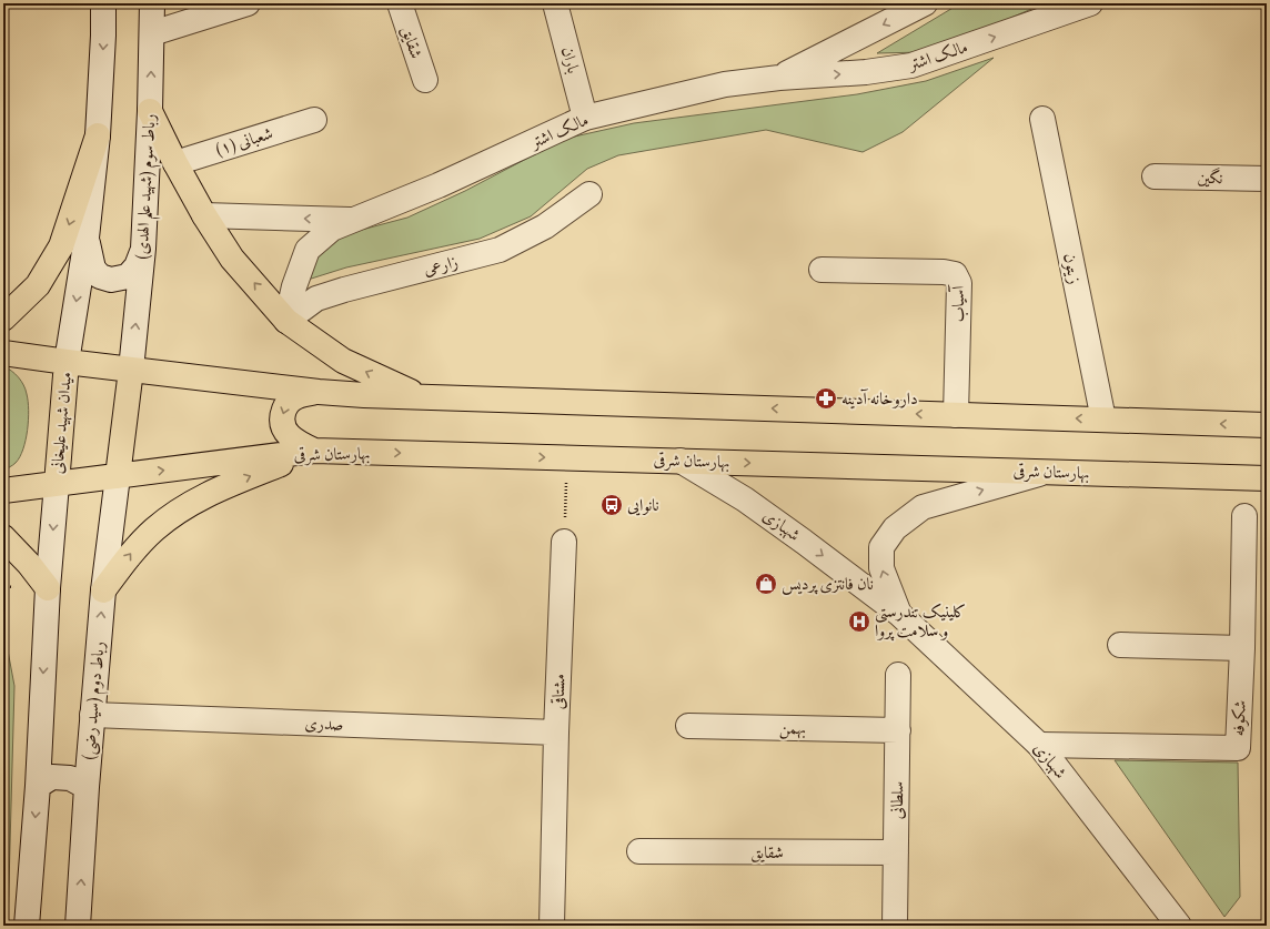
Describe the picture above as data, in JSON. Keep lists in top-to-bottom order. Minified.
{"streets":{"main road":["میدان شهید علیخانی","بهارستان شرقی"],"street":["شقایق","مالک اشتر","باران","شعبانی (۱)","نگین","رباط سوم (شهید علم الهدی)","زارعی","زیتون","آسیاب","شهبازی","مشتاقی","رباط دوم (سید رضی)","شکوفه","صدری","بهمن","سلطانی"]},"crossings":[["شقایق","سلطانی"],["مالک اشتر","باران"],["مالک اشتر","زارعی"],["رباط سوم (شهید علم الهدی)","میدان شهید علیخانی"],["میدان شهید علیخانی","بهارستان شرقی"],["میدان شهید علیخانی","رباط دوم (سید رضی)"],["بهارستان شرقی","شهبازی"],["بهارستان شرقی","رباط دوم (سید رضی)"],["شهبازی","شکوفه"],["مشتاقی","صدری"],["رباط دوم (سید رضی)","صدری"],["بهمن","سلطانی"]],"places":{"pharmacy":["داروخانه آدینه"],"bus stop":["نانوایی"],"shop":["نان فانتزی پردیس"],"hospital":["کلینیک تندرستی و سلامت پروا"]}}
